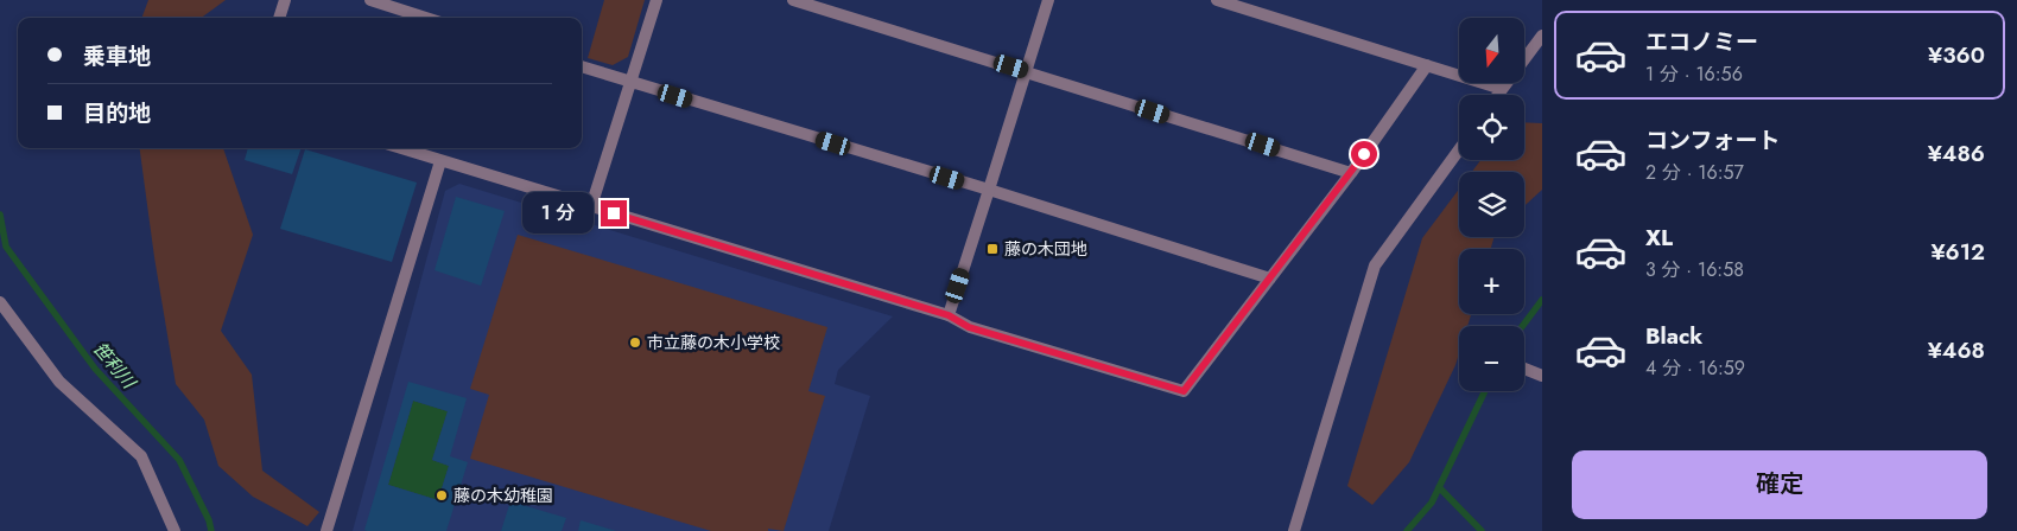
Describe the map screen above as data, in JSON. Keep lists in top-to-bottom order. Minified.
{"water":["笹利川"],"places":{"transit":["藤の木団地"],"other":["市立藤の木小学校","藤の木幼稚園"]},"north":"bottom","page":{"list":[{"name":"エコノミー","note":"1 分 · 16:56","value":"¥360"},{"name":"コンフォート","note":"2 分 · 16:57","value":"¥486"},{"name":"XL","note":"3 分 · 16:58","value":"¥612"},{"name":"Black","note":"4 分 · 16:59","value":"¥468"}],"map_buttons":["+","−"],"banner":["乗車地","目的地"],"bubble":"1 分","buttons":"確定"}}
